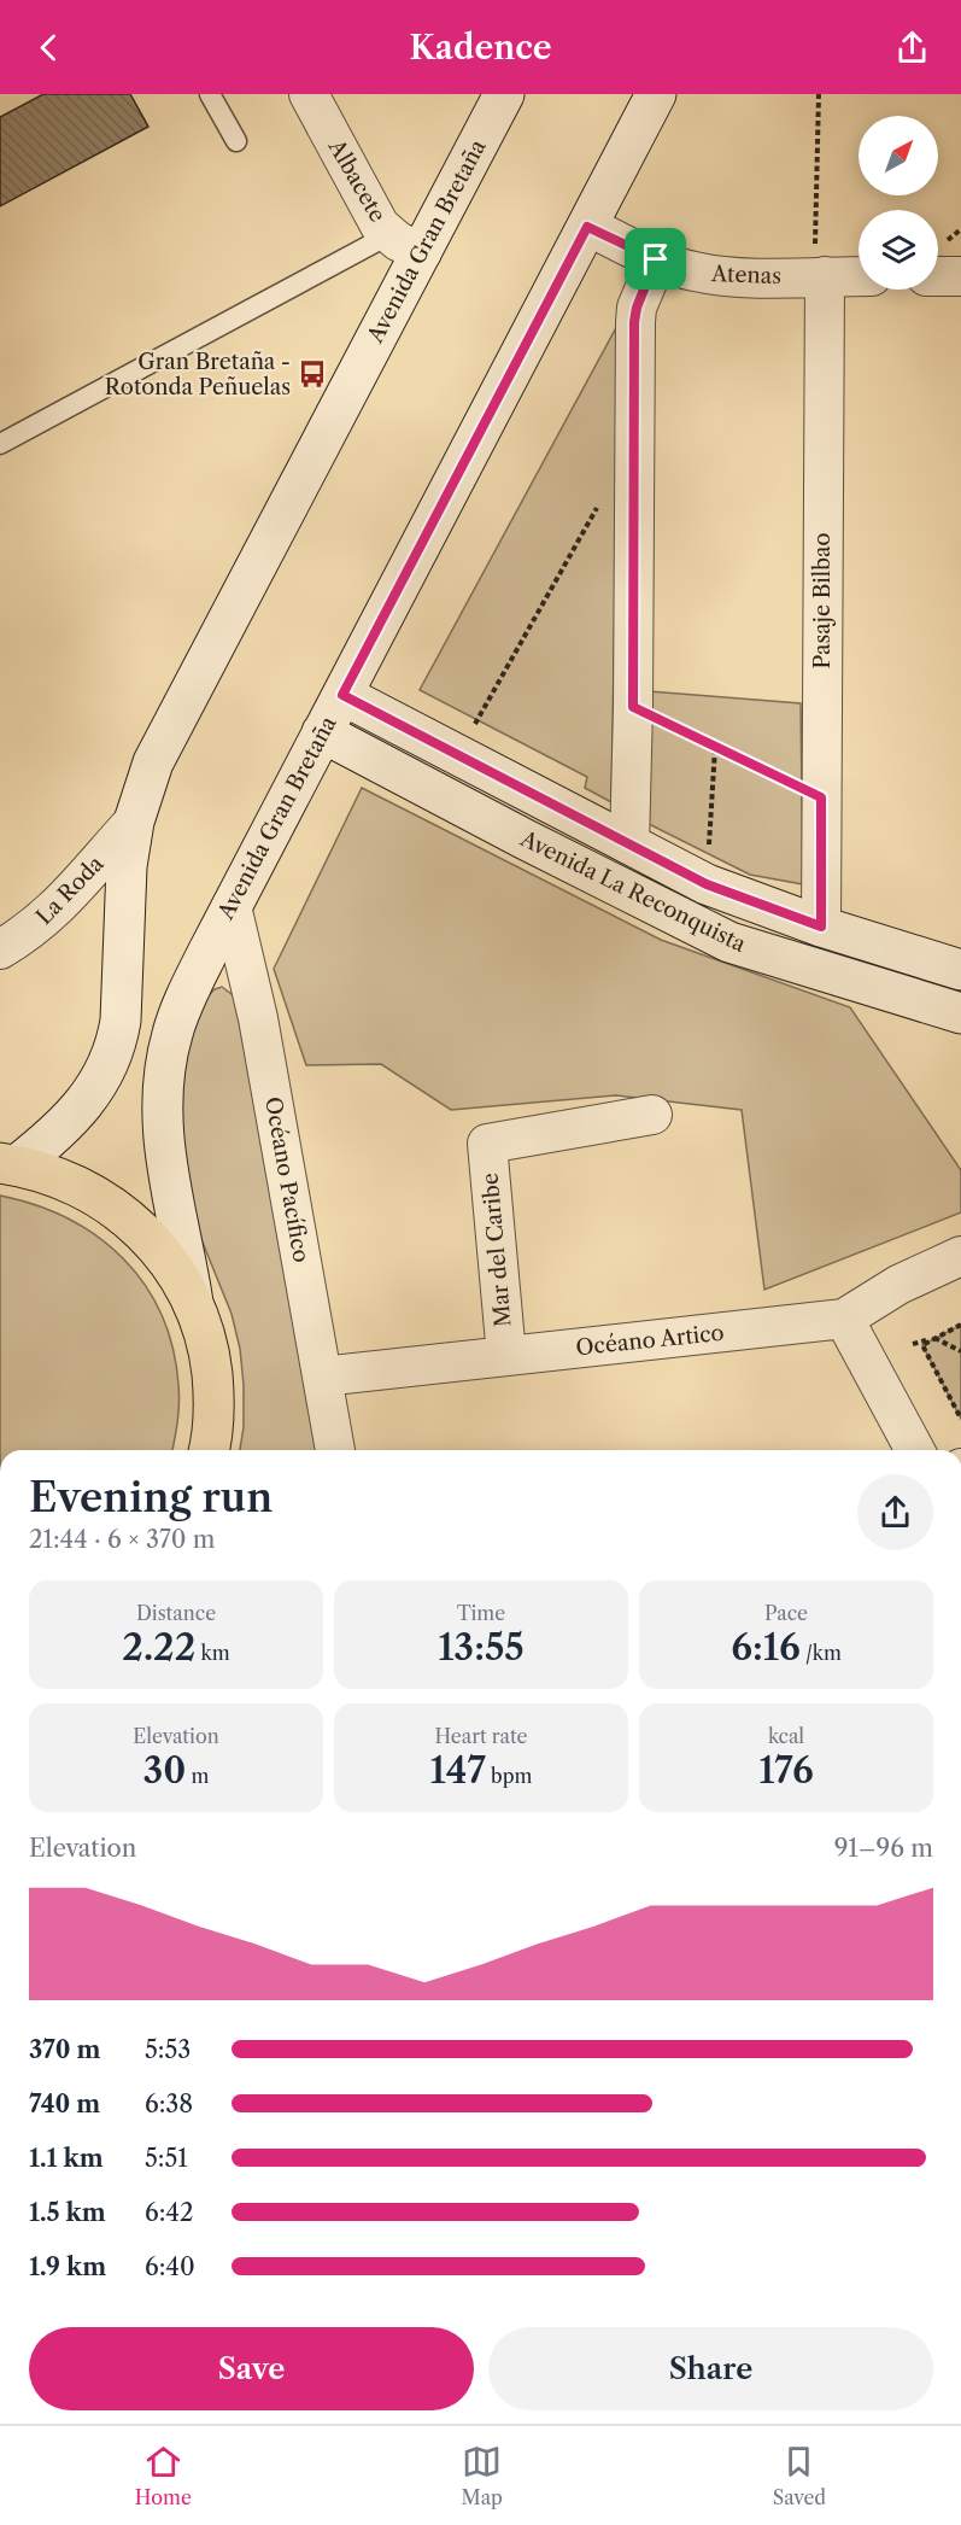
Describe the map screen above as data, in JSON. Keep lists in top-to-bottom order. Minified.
{"streets":{"main road":["Avenida Gran Bretaña","Avenida La Reconquista"],"street":["Albacete","Atenas","Pasaje Bilbao","La Roda","Océano Pacífico","Mar del Caribe","Océano Artico"]},"crossings":[["Albacete","Avenida Gran Bretaña"],["Avenida Gran Bretaña","Atenas"],["Avenida Gran Bretaña","La Roda"],["Avenida Gran Bretaña","Avenida La Reconquista"],["Avenida Gran Bretaña","Océano Pacífico"],["Atenas","Pasaje Bilbao"],["Pasaje Bilbao","Avenida La Reconquista"],["Océano Pacífico","Océano Artico"],["Mar del Caribe","Océano Artico"]],"places":{"bus stop":["Gran Bretaña - Rotonda Peñuelas"]},"north":"top right","page":{"header":"Kadence","heading":["Evening run","21:44 · 6 × 370 m"],"stats":[["Distance","2.22 km"],["Time","13:55"],["Pace","6:16 /km"],["Elevation","30 m"],["Heart rate","147 bpm"],["kcal","176"]],"chart":["Elevation","91–96 m"],"list":[{"name":"370 m","note":"5:53"},{"name":"740 m","note":"6:38"},{"name":"1.1 km","note":"5:51"},{"name":"1.5 km","note":"6:42"},{"name":"1.9 km","note":"6:40"}],"buttons":["Save","Share"],"tabs":["Home","Map","Saved"]}}
